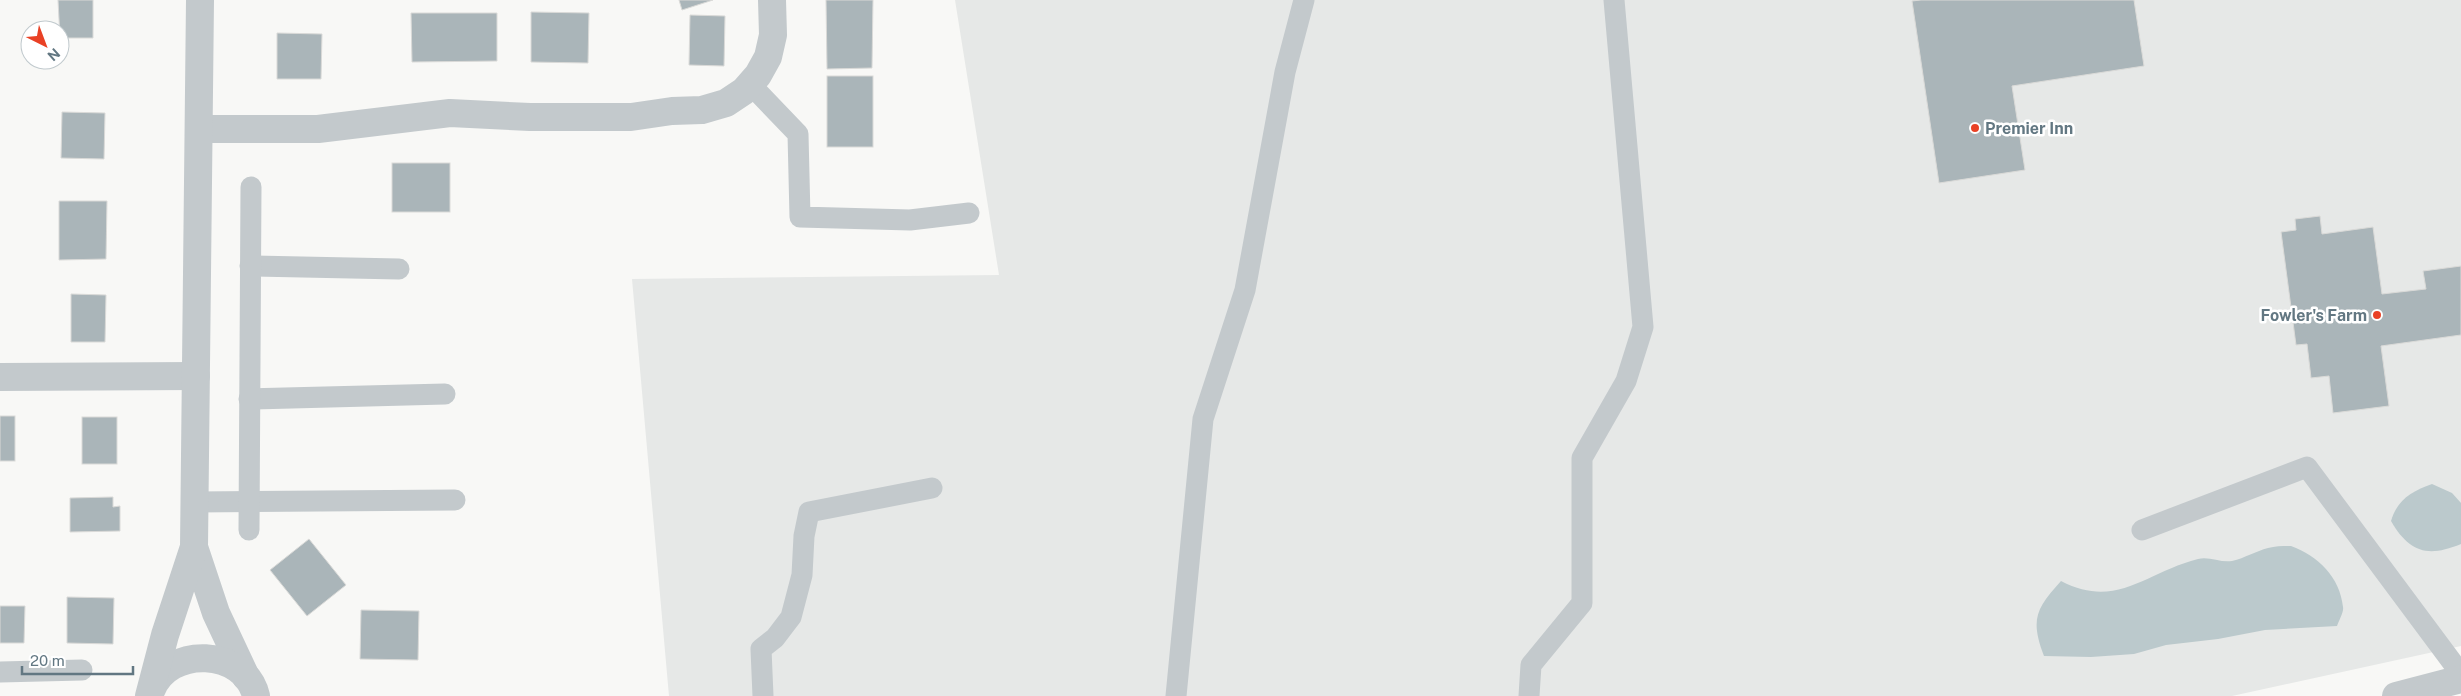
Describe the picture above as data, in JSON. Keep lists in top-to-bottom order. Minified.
{"places":["Premier Inn","Fowler's Farm"],"scale_bar":"20 m","north":"bottom right"}
